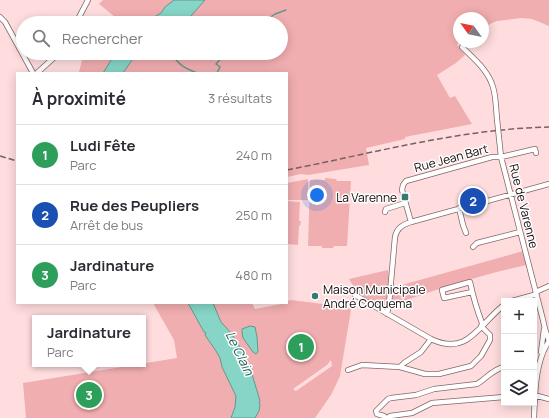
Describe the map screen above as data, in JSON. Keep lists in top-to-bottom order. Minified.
{"streets":{"street":["Rue Jean Bart","Rue de Varenne"]},"crossings":[["Rue Jean Bart","Rue de Varenne"]],"water":["Le Clain"],"places":{"transit":["La Varenne"],"other":["Maison Municipale André Coquema"]},"north":"top left","page":{"search":"Rechercher","heading":["À proximité","3 résultats"],"list":[{"mark":"1","name":"Ludi Fête","note":"Parc","value":"240 m"},{"mark":"2","name":"Rue des Peupliers","note":"Arrêt de bus","value":"250 m"},{"mark":"3","name":"Jardinature","note":"Parc","value":"480 m"}],"pins":["2","1","3"],"map_buttons":["+","−"],"popup":["Jardinature","Parc"]}}
